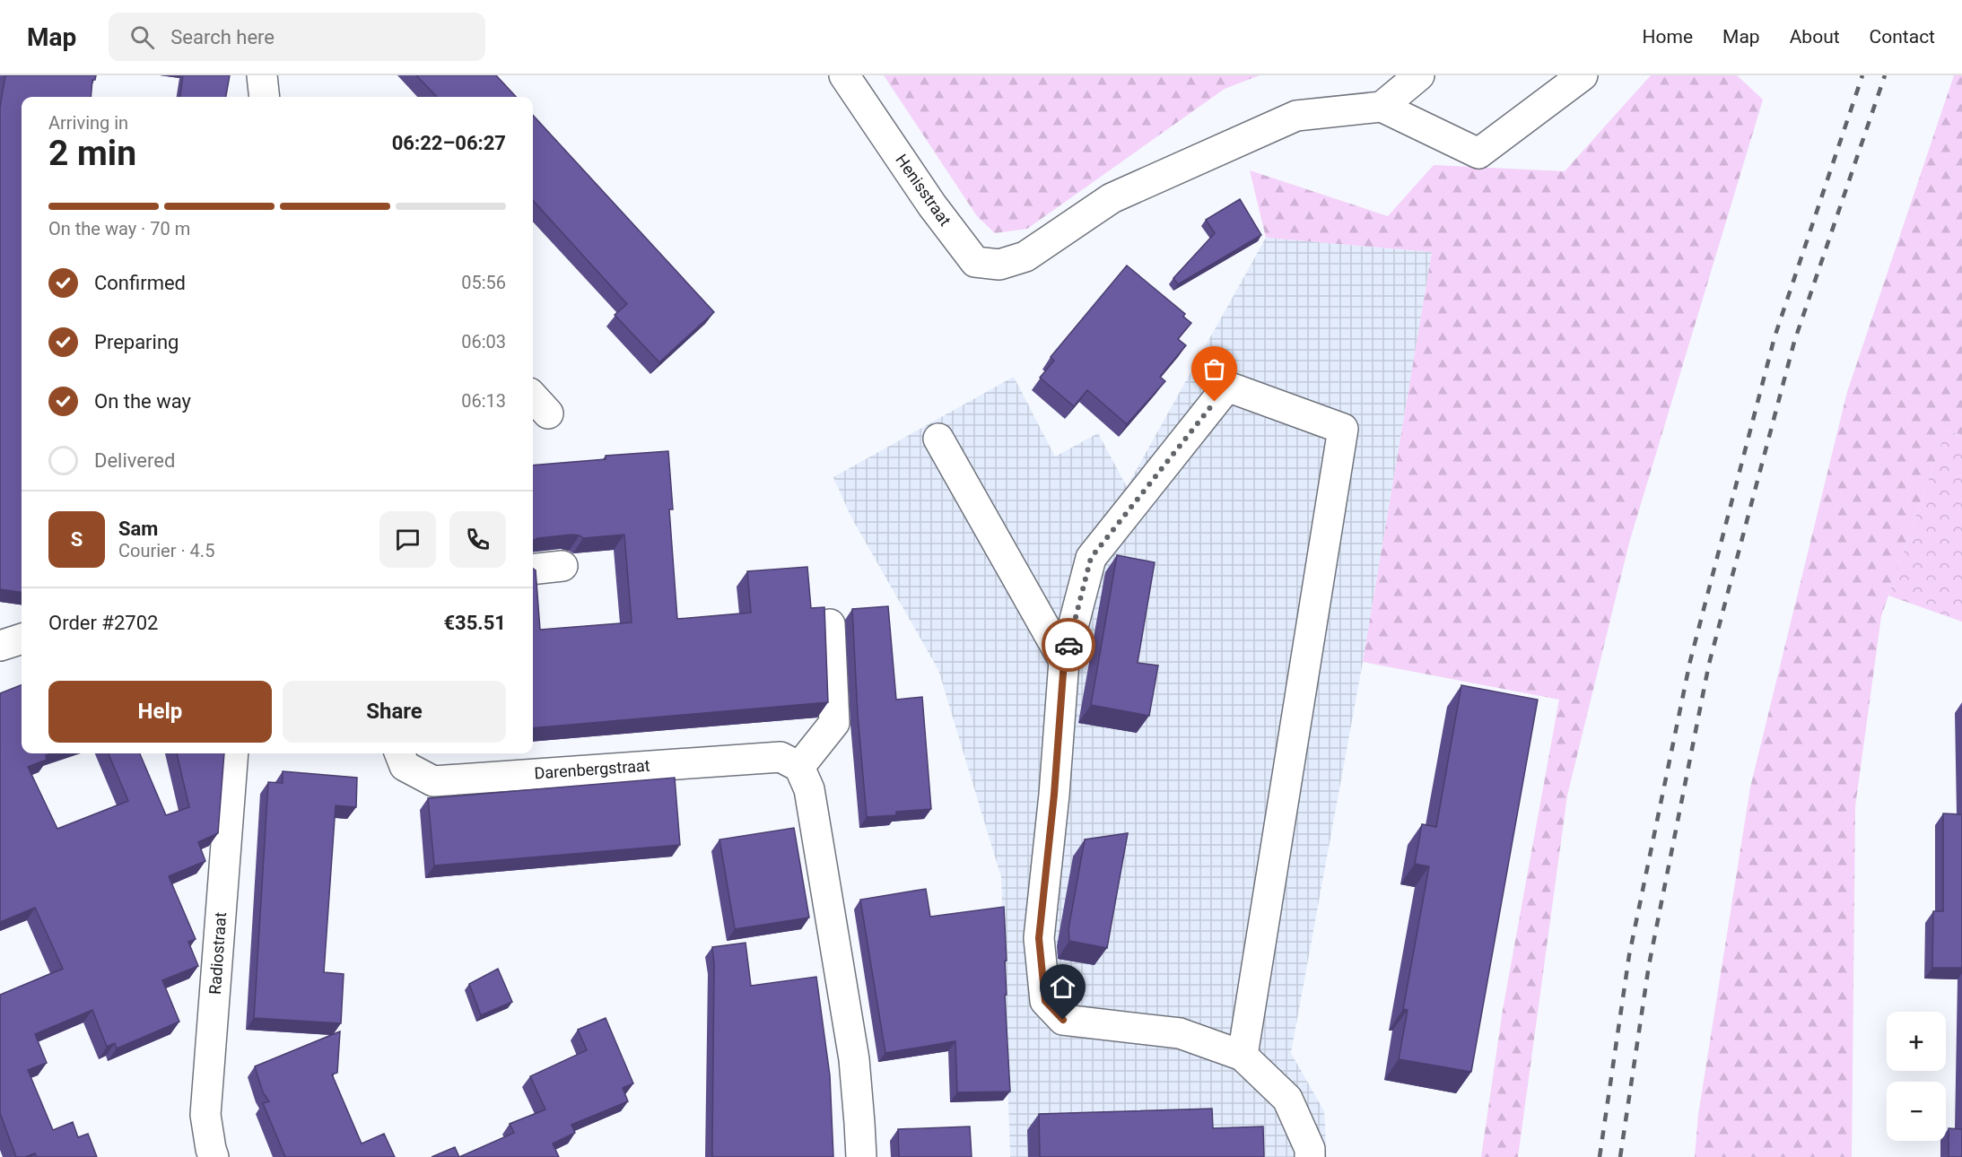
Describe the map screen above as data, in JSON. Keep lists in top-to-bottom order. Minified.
{"streets":{"street":["Henisstraat","Darenbergstraat","Radiostraat"]},"page":{"header":"Map","search":"Search here","nav":["Home","Map","About","Contact"],"heading":["2 min","Arriving in","06:22–06:27"],"panel":["Sam","Courier · 4.5","Order #2702","€35.51"],"bar":"On the way · 70 m","list":[["Confirmed","05:56"],["Preparing","06:03"],["On the way","06:13"],"Delivered"],"round":"S","buttons":["Help","Share"],"map_buttons":["+","−"]}}
